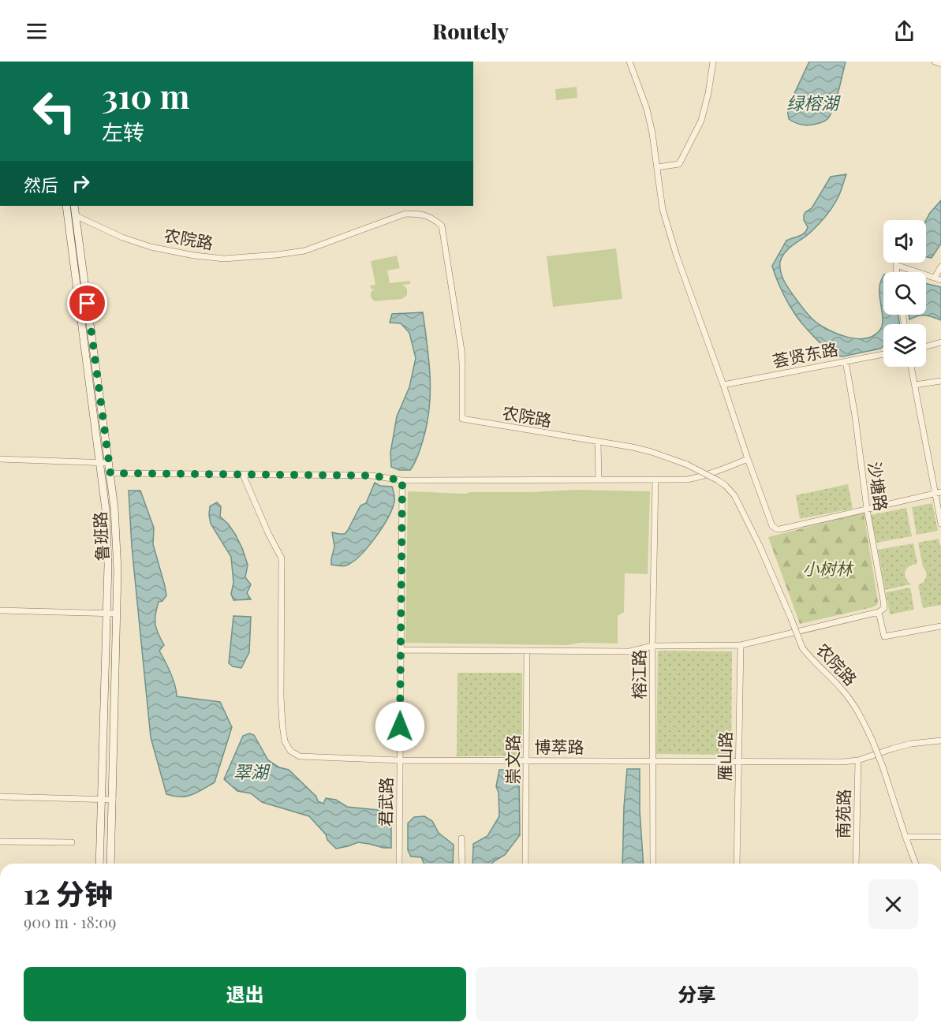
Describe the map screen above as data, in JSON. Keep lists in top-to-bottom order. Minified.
{"streets":{"main road":["鲁班路"],"street":["农院路","荟贤东路","沙塘路","榕江路","博萃路","雁山路","崇文路","君武路","南苑路"]},"crossings":[["农院路","鲁班路"],["荟贤东路","沙塘路"],["榕江路","博萃路"],["博萃路","雁山路"],["博萃路","崇文路"],["博萃路","君武路"],["博萃路","南苑路"]],"water":["绿榕湖","翠湖"],"parks":["小树林"],"page":{"header":"Routely","turn":["310 m","左转"],"then":"然后","heading":["12 分钟","900 m · 18:09"],"buttons":["退出","分享"]}}
